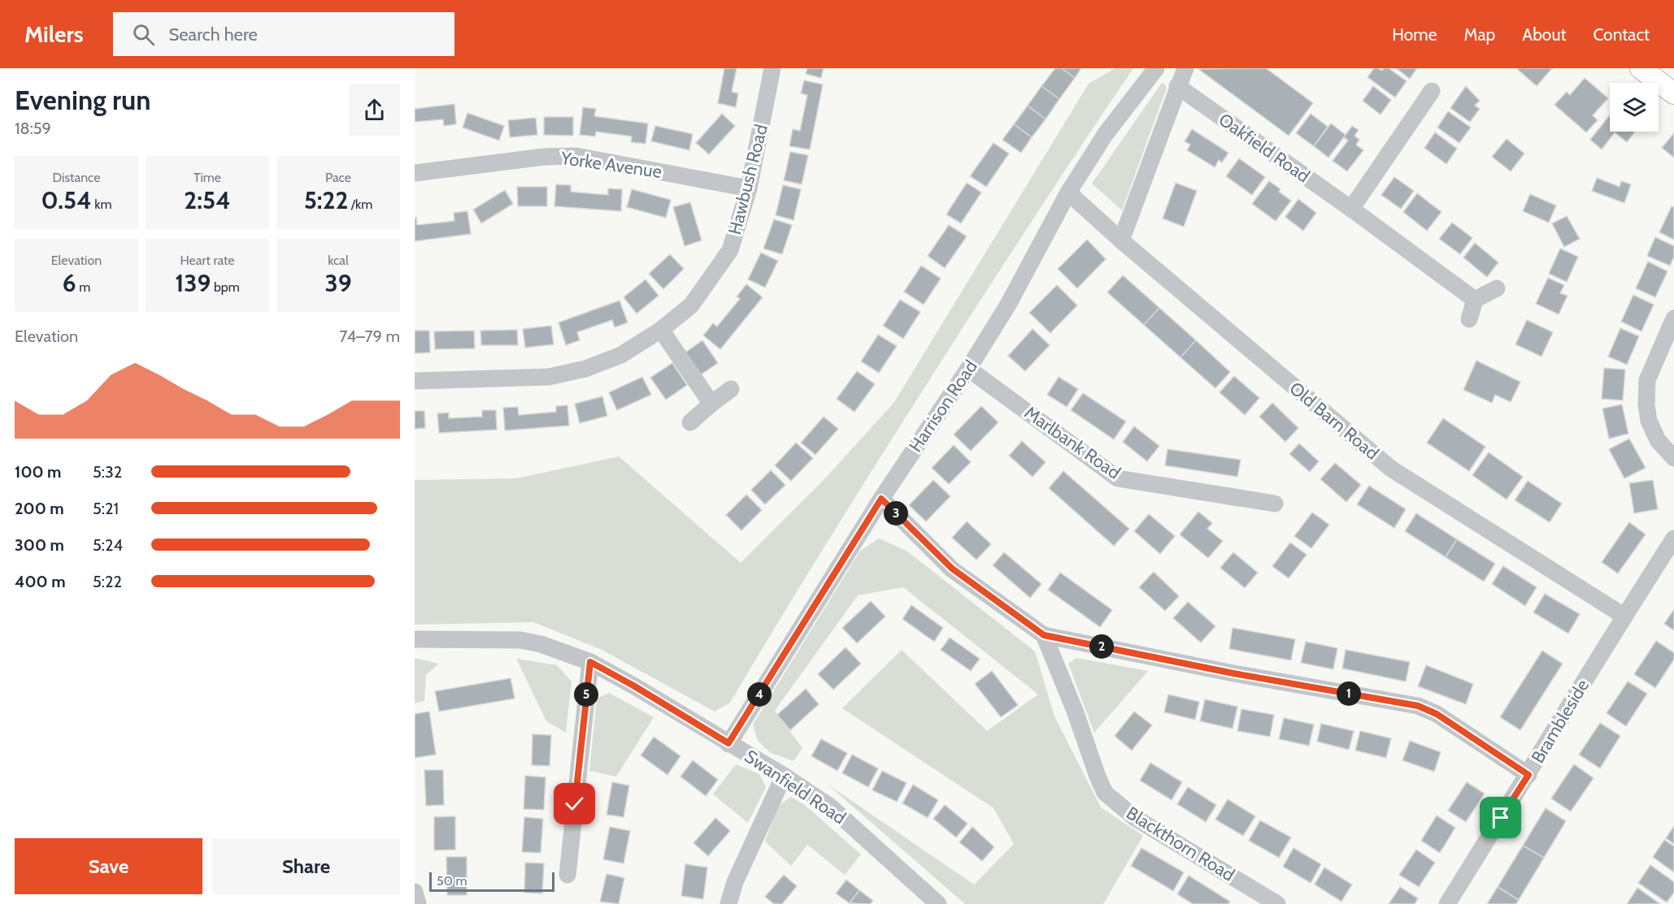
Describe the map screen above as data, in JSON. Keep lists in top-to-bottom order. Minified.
{"streets":{"street":["Oakfield Road","Yorke Avenue","Hawbush Road","Harrison Road","Old Barn Road","Marlbank Road","Brambleside","Swanfield Road","Blackthorn Road"]},"crossings":[["Yorke Avenue","Hawbush Road"],["Harrison Road","Old Barn Road"],["Harrison Road","Marlbank Road"],["Harrison Road","Swanfield Road"],["Old Barn Road","Brambleside"]],"scale_bar":"50 m","page":{"header":"Milers","search":"Search here","nav":["Home","Map","About","Contact"],"heading":["Evening run","18:59"],"stats":[["Distance","0.54 km"],["Time","2:54"],["Pace","5:22 /km"],["Elevation","6 m"],["Heart rate","139 bpm"],["kcal","39"]],"chart":["Elevation","74–79 m"],"list":[{"name":"100 m","note":"5:32"},{"name":"200 m","note":"5:21"},{"name":"300 m","note":"5:24"},{"name":"400 m","note":"5:22"}],"pins":["3","2","1","4","5"],"buttons":["Save","Share"],"scale":"50 m"}}
